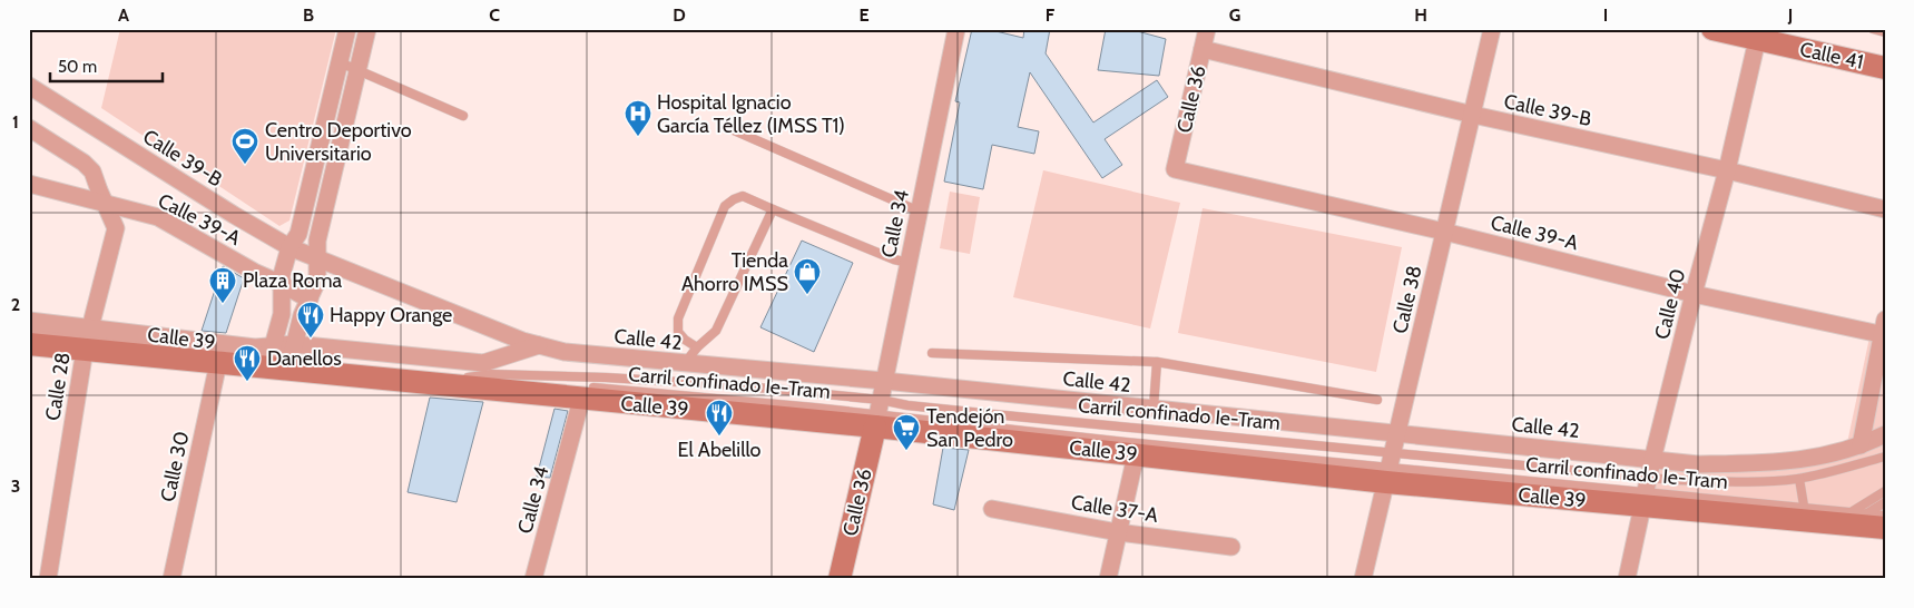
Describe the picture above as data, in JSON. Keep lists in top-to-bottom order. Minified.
{"streets":{"main road":["Calle 41","Calle 36","Calle 39"],"street":["Calle 39-B","Calle 39-A","Calle 34","Calle 38","Calle 40","Calle 42","Calle 28","Calle 30","Calle 37-A"],"lane":["Carril confinado Ie-Tram"]},"crossings":[["Calle 41","Calle 40"],["Calle 36","Calle 39-B"],["Calle 36","Calle 39-A"],["Calle 36","Calle 34"],["Calle 36","Calle 39"],["Calle 36","Carril confinado Ie-Tram"],["Calle 39-B","Calle 38"],["Calle 39-B","Calle 40"],["Calle 39-B","Calle 42"],["Calle 39-A","Calle 38"],["Calle 39-A","Calle 40"],["Calle 39-A","Calle 28"],["Calle 34","Calle 39"],["Calle 34","Calle 42"],["Calle 34","Carril confinado Ie-Tram"],["Calle 38","Calle 39"],["Calle 38","Calle 42"],["Calle 38","Carril confinado Ie-Tram"],["Calle 40","Calle 39"],["Calle 40","Calle 42"],["Calle 40","Carril confinado Ie-Tram"],["Calle 39","Carril confinado Ie-Tram"],["Calle 39","Calle 28"],["Calle 39","Calle 30"]],"places":{"hospital":["Hospital Ignacio García Téllez (IMSS T1)"],"sports":["Centro Deportivo Universitario"],"shop":["Tienda Ahorro IMSS"],"building":["Plaza Roma"],"restaurant":["Happy Orange","Danellos","El Abelillo"],"supermarket":["Tendejón San Pedro"]},"scale_bar":"50 m","grid":{"columns":["A","B","C","D","E","F","G","H","I","J"],"rows":["1","2","3"]}}
